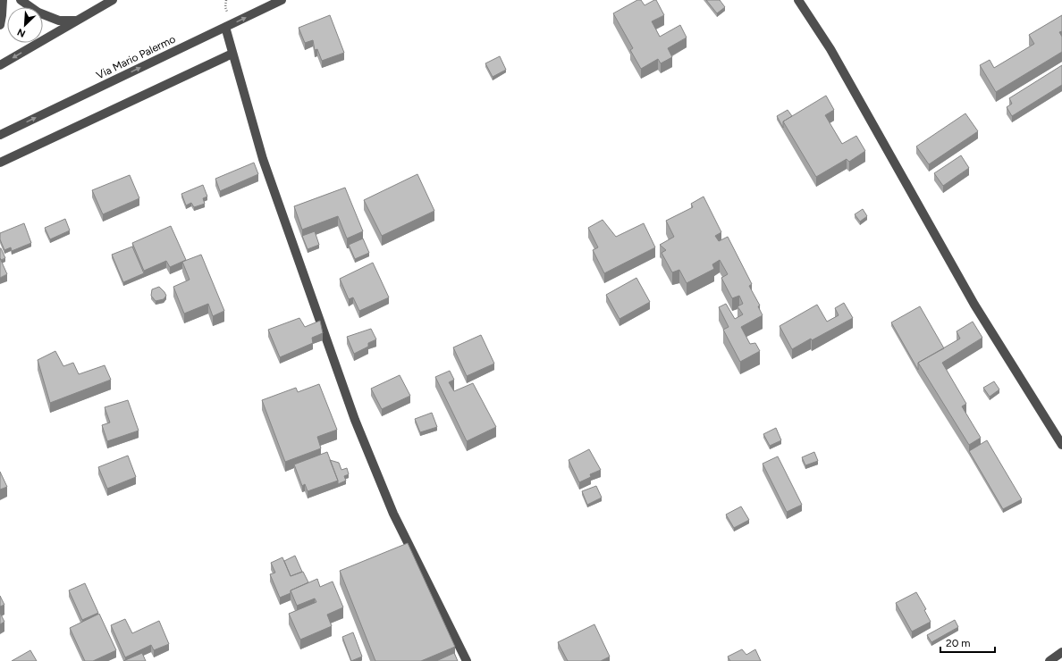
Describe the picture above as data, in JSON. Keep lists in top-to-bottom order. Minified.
{"streets":{"street":["Via Mario Palermo"]},"scale_bar":"20 m","north":"bottom left"}
